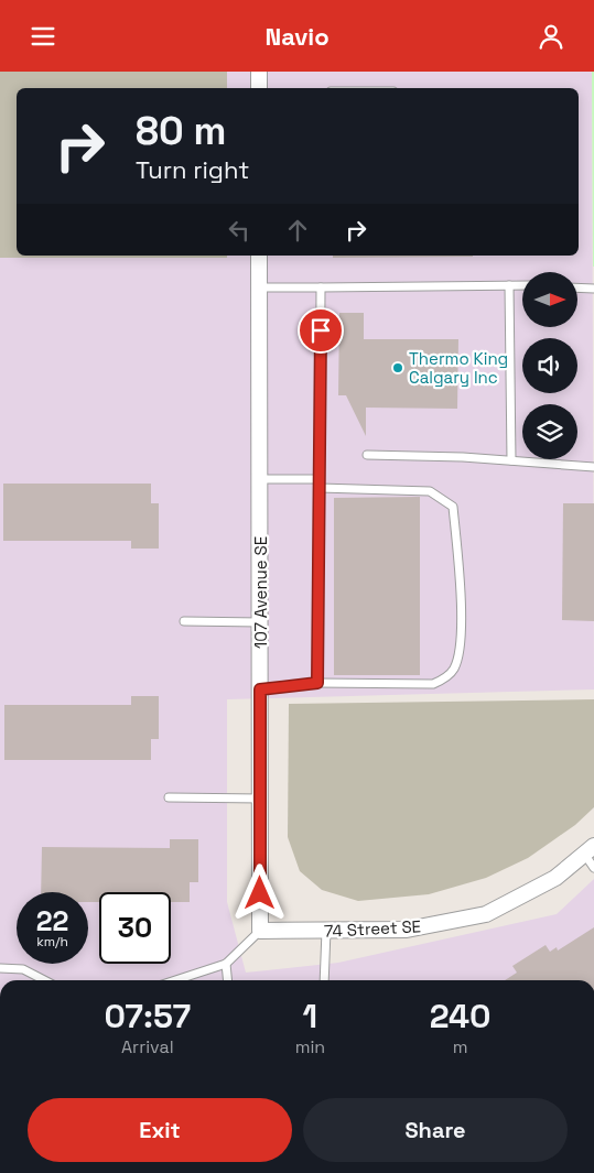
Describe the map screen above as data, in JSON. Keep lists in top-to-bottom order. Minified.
{"streets":{"street":["107 Avenue SE","74 Street SE"]},"crossings":[["107 Avenue SE","74 Street SE"]],"places":["Thermo King Calgary Inc"],"north":"right","page":{"header":"Navio","turn":["80 m","Turn right"],"speed":"22 km/h","limit":"30","eta":["07:57","Arrival","1","min","240","m"],"buttons":["Exit","Share"]}}
